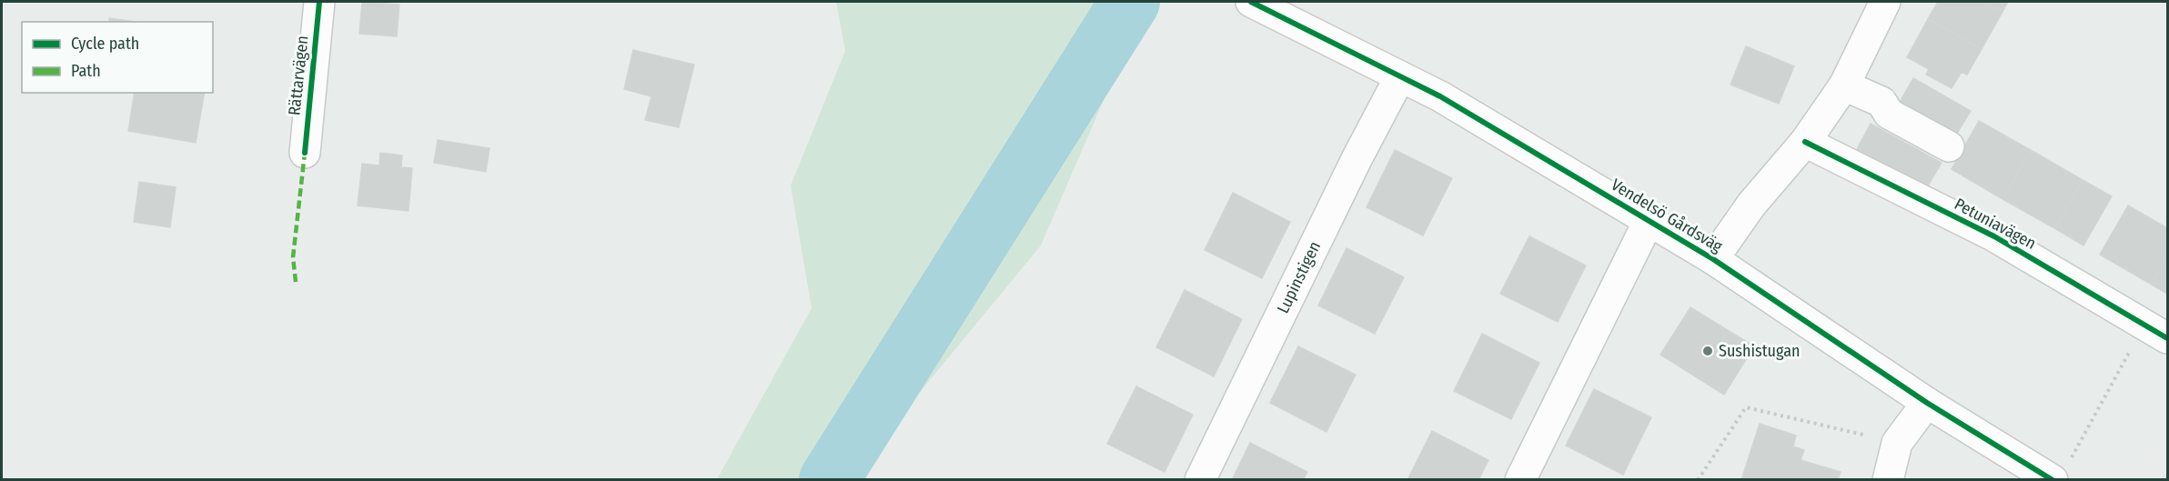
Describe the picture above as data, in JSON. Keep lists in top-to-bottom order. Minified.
{"streets":{"street":["Rättarvägen","Vendelsö Gårdsväg","Petuniavägen","Lupinstigen"]},"crossings":[["Vendelsö Gårdsväg","Lupinstigen"]],"places":["Sushistugan"],"legend":["Cycle path","Path"]}
